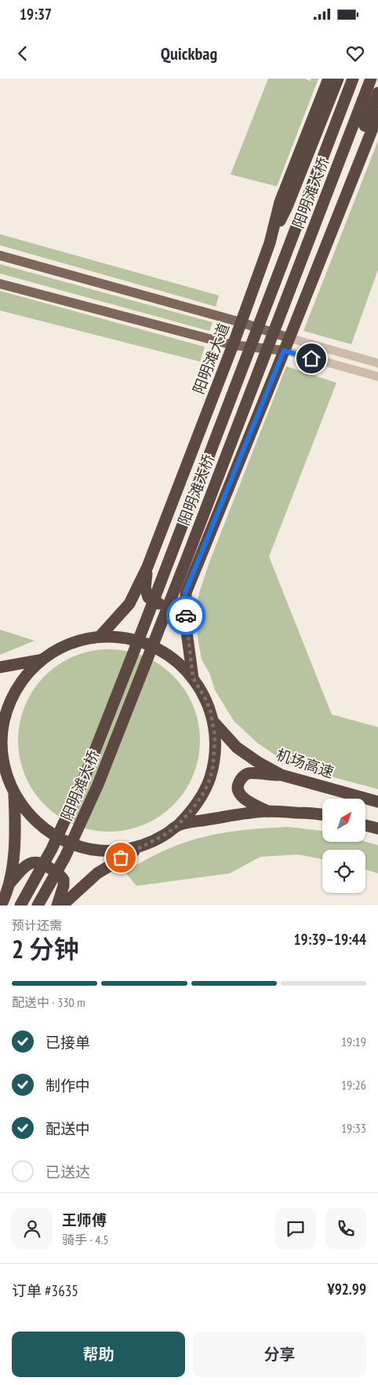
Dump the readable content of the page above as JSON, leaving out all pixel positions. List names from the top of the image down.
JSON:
{
  "streets": {
    "highway": ["阳明滩大桥", "阳明滩大道", "机场高速"]
  },
  "north": "top right",
  "page": {
    "status": "19:37",
    "header": "Quickbag",
    "heading": ["2 分钟", "预计还需", "19:39–19:44"],
    "panel": [
      "王师傅",
      "骑手 · 4.5",
      "订单 #3635",
      "¥92.99"
    ],
    "bar": "配送中 · 330 m",
    "list": [
      ["已接单", "19:19"],
      ["制作中", "19:26"],
      ["配送中", "19:33"],
      "已送达"
    ],
    "buttons": ["帮助", "分享"]
  }
}
